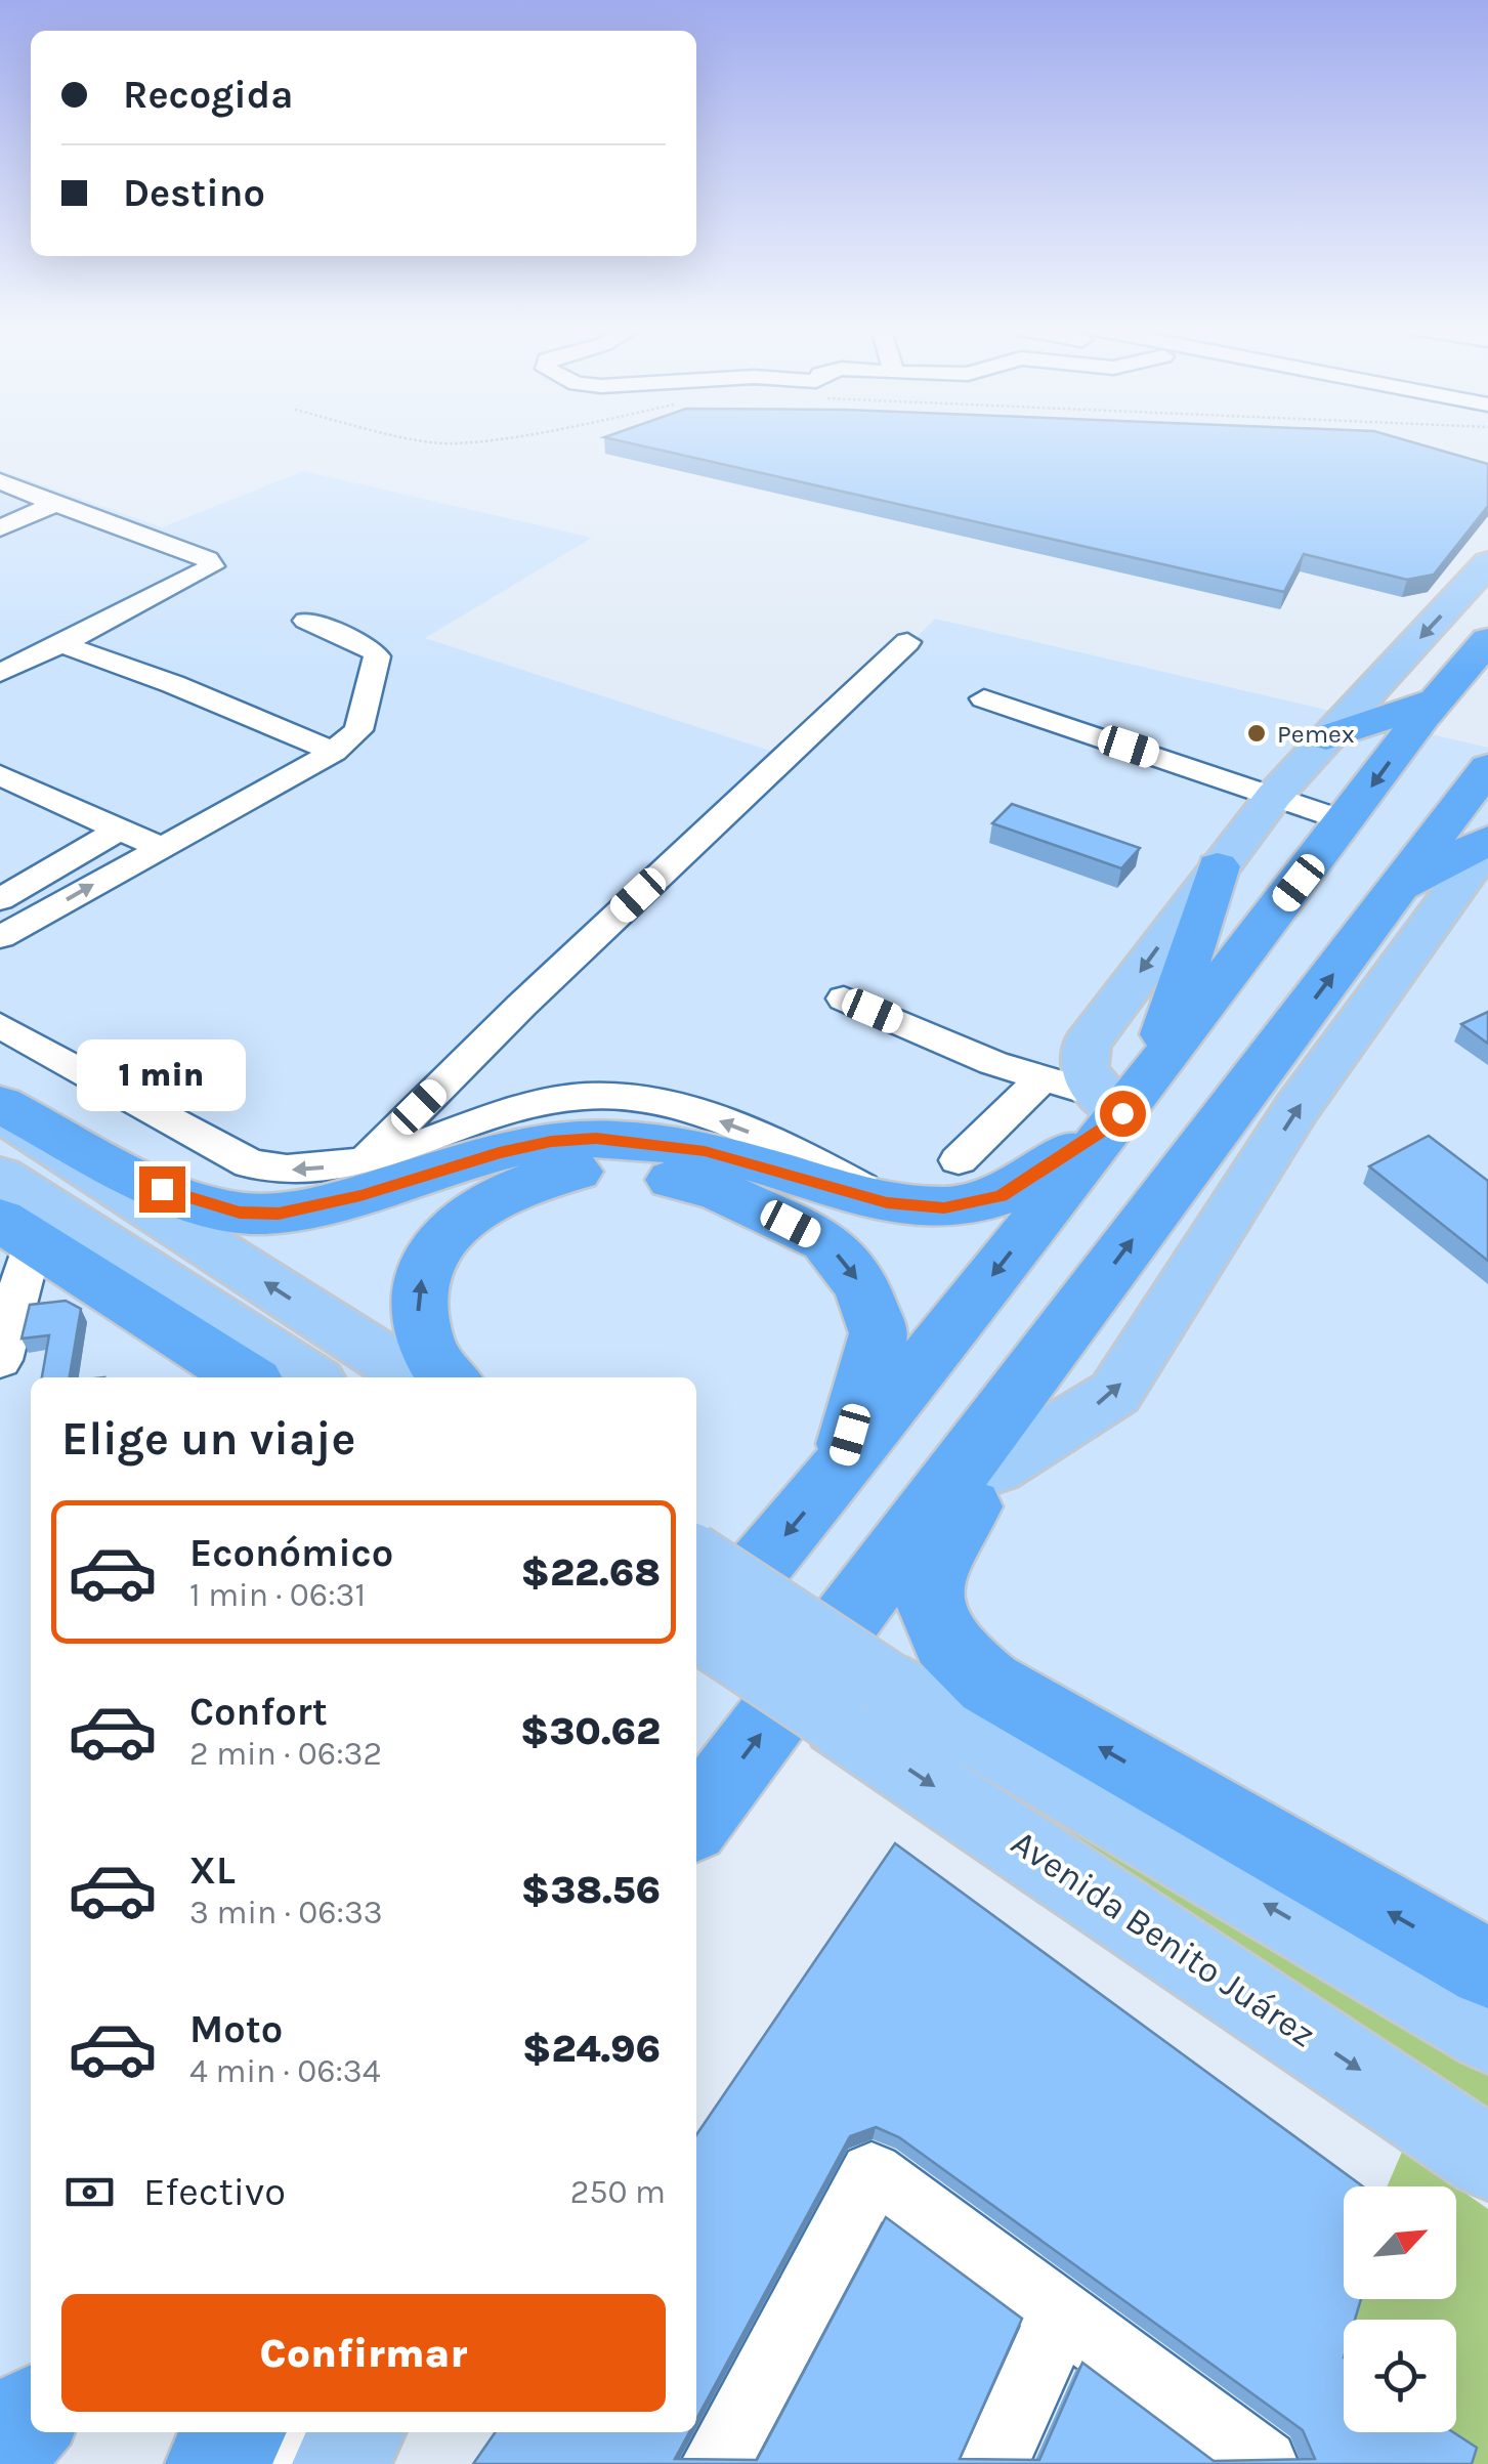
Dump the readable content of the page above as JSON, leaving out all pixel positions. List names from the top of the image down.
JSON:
{
  "streets": {
    "main road": ["Avenida Benito Juárez"]
  },
  "places": ["Pemex"],
  "north": "top right",
  "page": {
    "banner": ["Recogida", "Destino"],
    "bubble": "1 min",
    "heading": "Elige un viaje",
    "list": [
      {
        "name": "Económico",
        "note": "1 min · 06:31",
        "value": "$22.68"
      },
      {
        "name": "Confort",
        "note": "2 min · 06:32",
        "value": "$30.62"
      },
      {
        "name": "XL",
        "note": "3 min · 06:33",
        "value": "$38.56"
      },
      {
        "name": "Moto",
        "note": "4 min · 06:34",
        "value": "$24.96"
      }
    ],
    "pay": ["Efectivo", "250 m"],
    "buttons": "Confirmar"
  }
}
